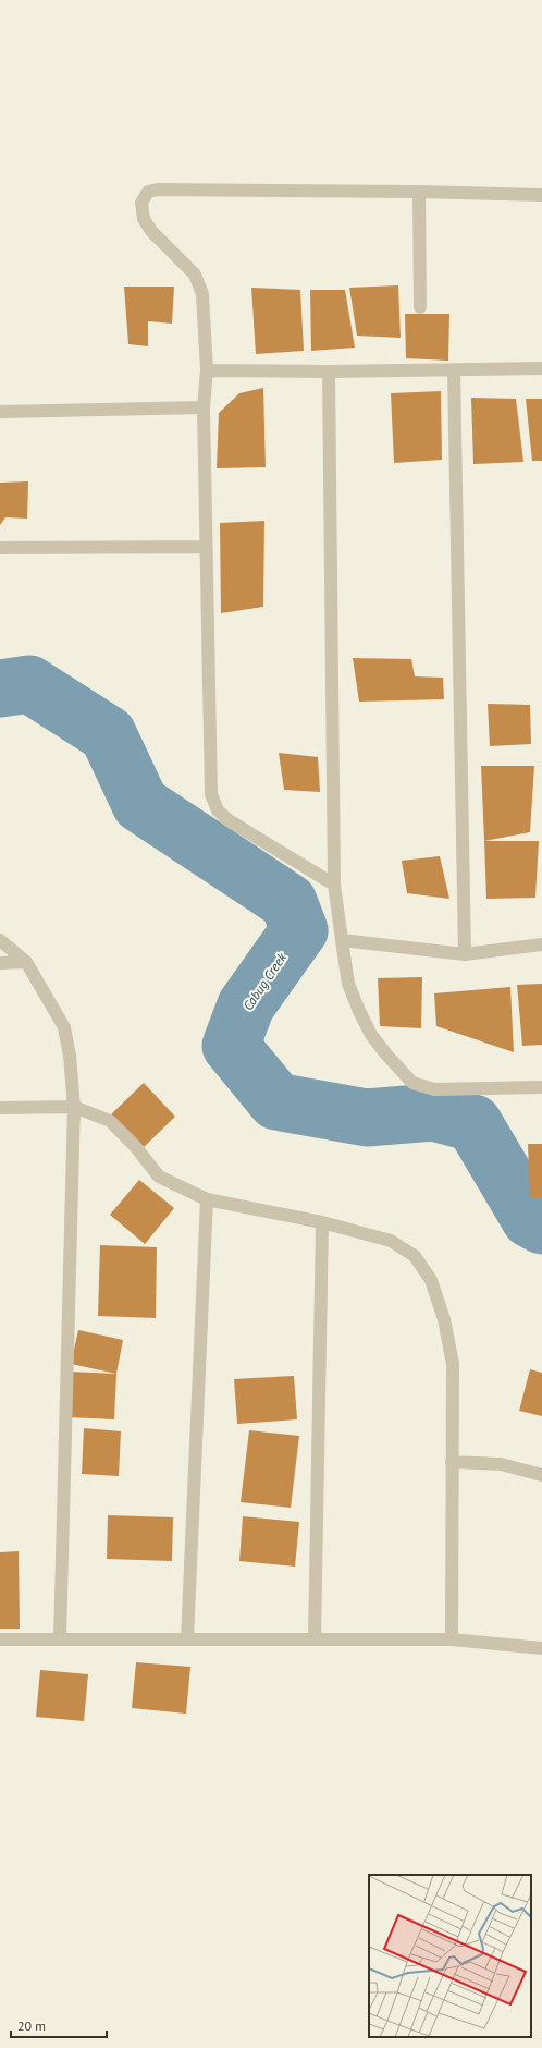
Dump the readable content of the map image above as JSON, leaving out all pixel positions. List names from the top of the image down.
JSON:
{
  "water": ["Cabug Creek"],
  "scale_bar": "20 m"
}
